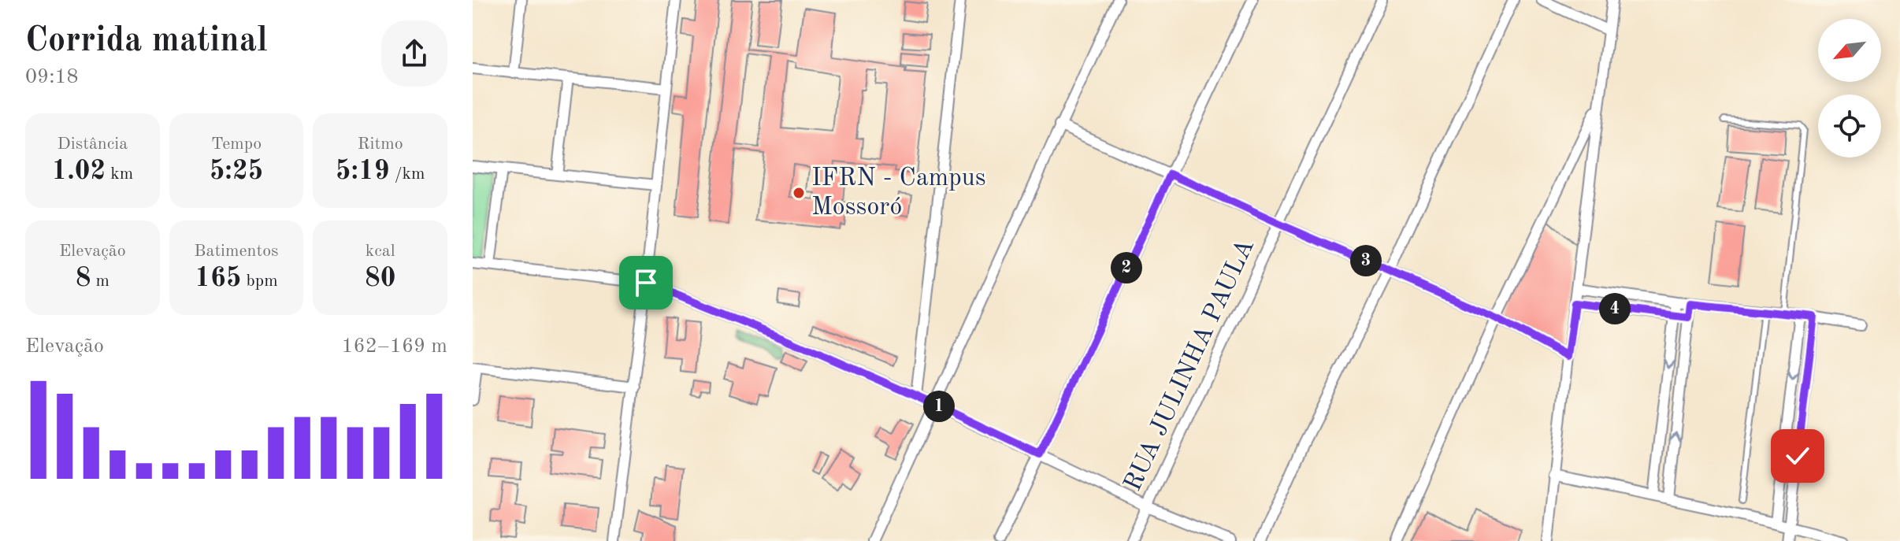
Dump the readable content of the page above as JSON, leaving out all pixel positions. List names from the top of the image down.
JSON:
{
  "streets": {
    "street": ["RUA JULINHA PAULA"]
  },
  "places": ["IFRN - Campus Mossoró"],
  "north": "bottom left",
  "page": {
    "heading": ["Corrida matinal", "09:18"],
    "stats": [
      ["Distância", "1.02 km"],
      ["Tempo", "5:25"],
      ["Ritmo", "5:19 /km"],
      ["Elevação", "8 m"],
      ["Batimentos", "165 bpm"],
      ["kcal", "80"]
    ],
    "pins": [
      "3",
      "2",
      "4",
      "1"
    ],
    "chart": ["Elevação", "162–169 m"]
  }
}
